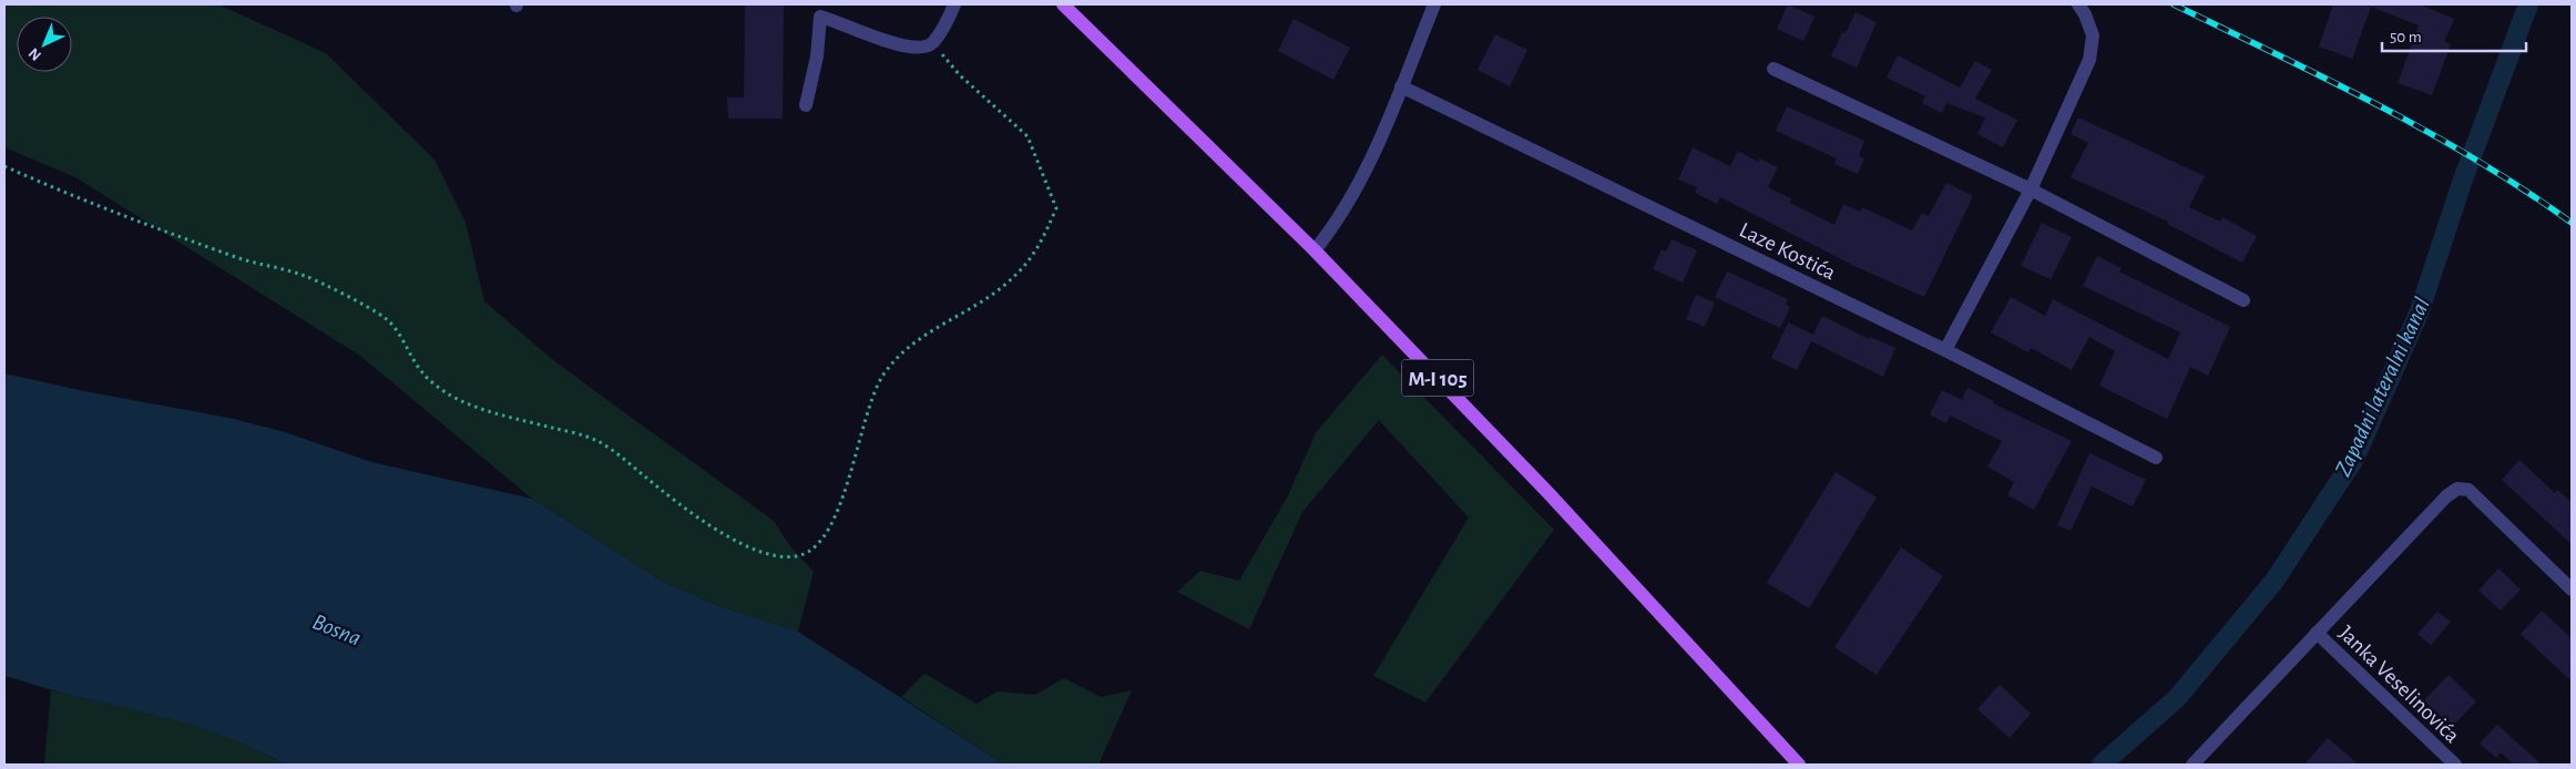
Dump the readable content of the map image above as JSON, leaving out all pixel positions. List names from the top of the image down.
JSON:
{
  "streets": {
    "main road": ["M-I 105"],
    "street": ["Laze Kostića", "Janka Veselinovića"]
  },
  "water": ["Zapadni lateralni kanal", "Bosna"],
  "scale_bar": "50 m",
  "north": "bottom left"
}
